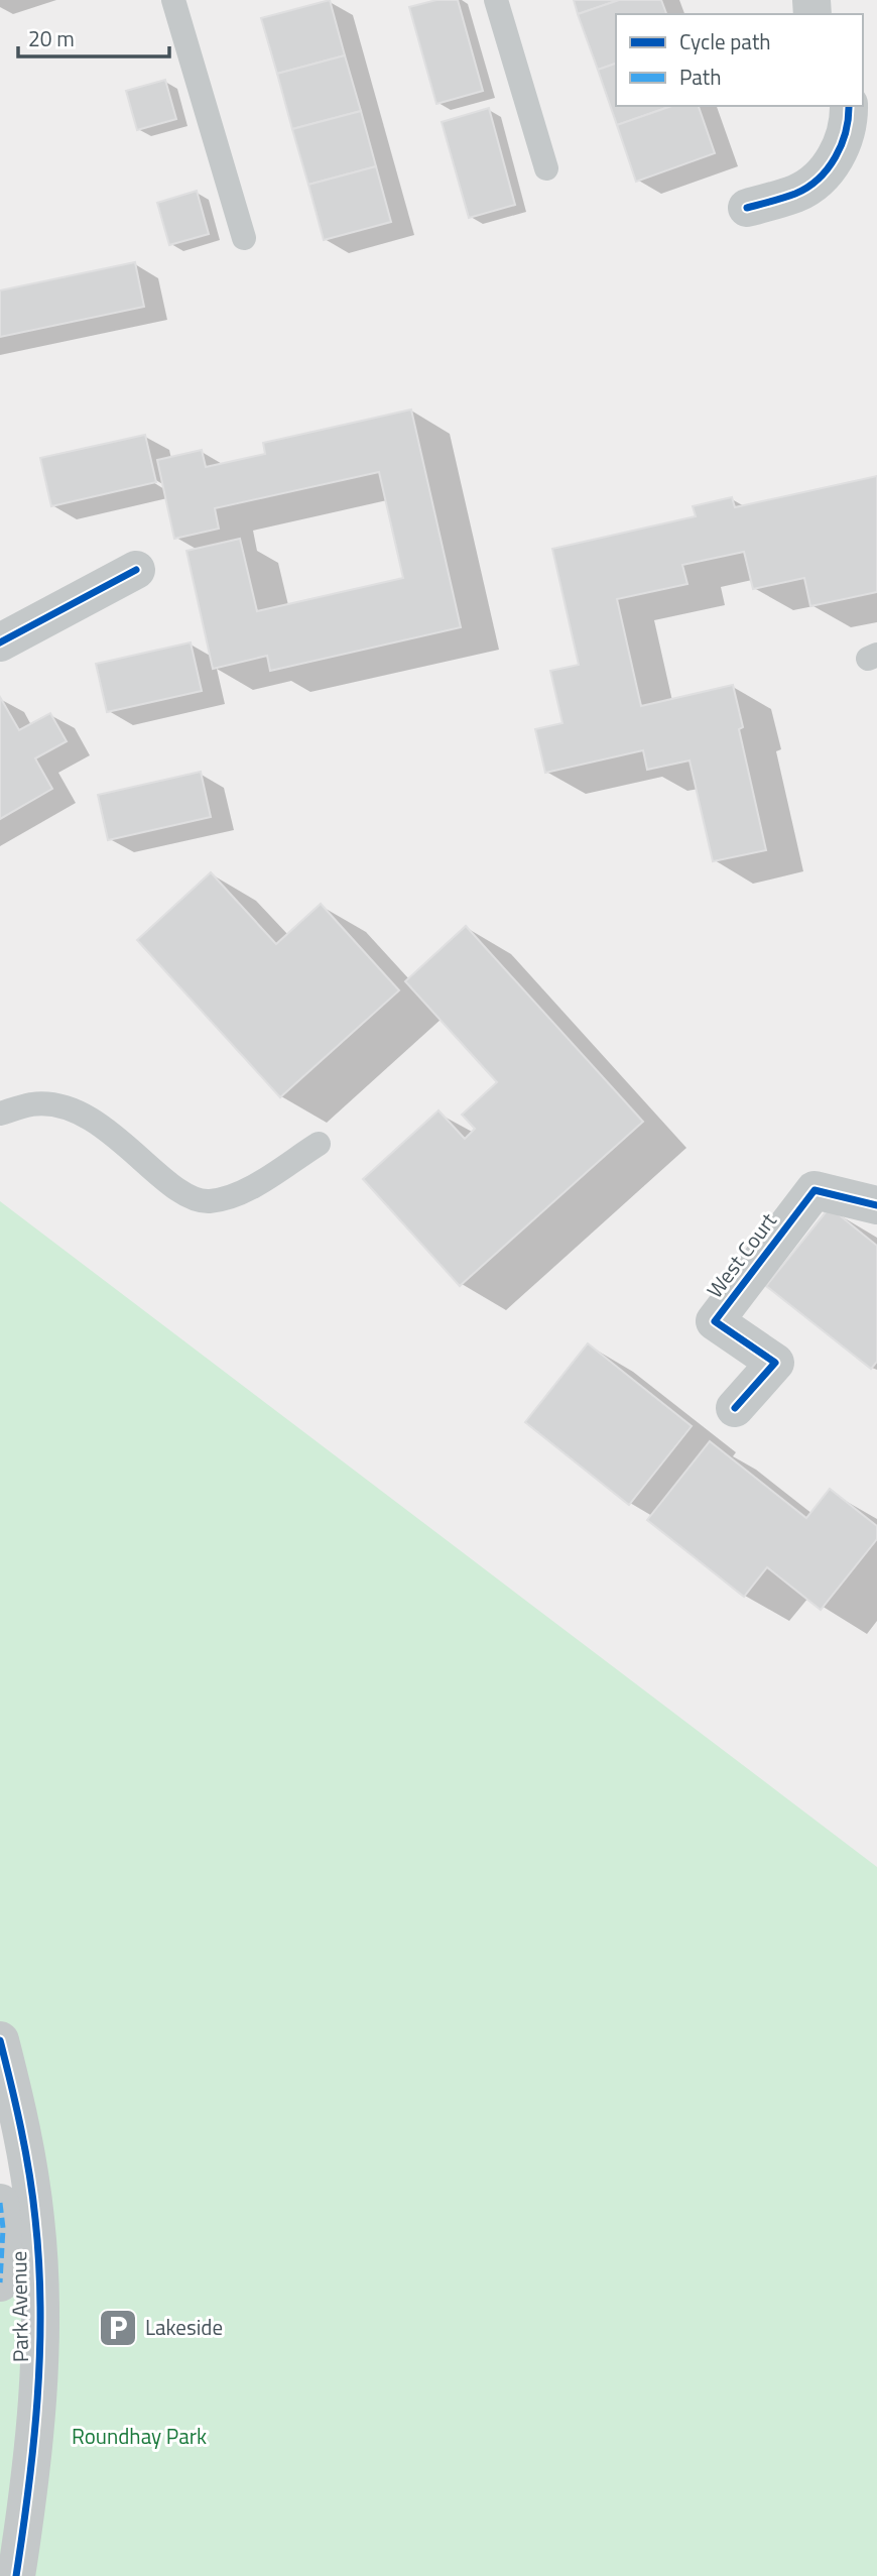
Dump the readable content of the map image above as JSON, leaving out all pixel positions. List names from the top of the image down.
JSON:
{
  "streets": {
    "street": ["West Court", "Park Avenue"]
  },
  "parks": ["Roundhay Park"],
  "places": {
    "parking": ["Lakeside"]
  },
  "legend": ["Cycle path", "Path"],
  "scale_bar": "20 m"
}
